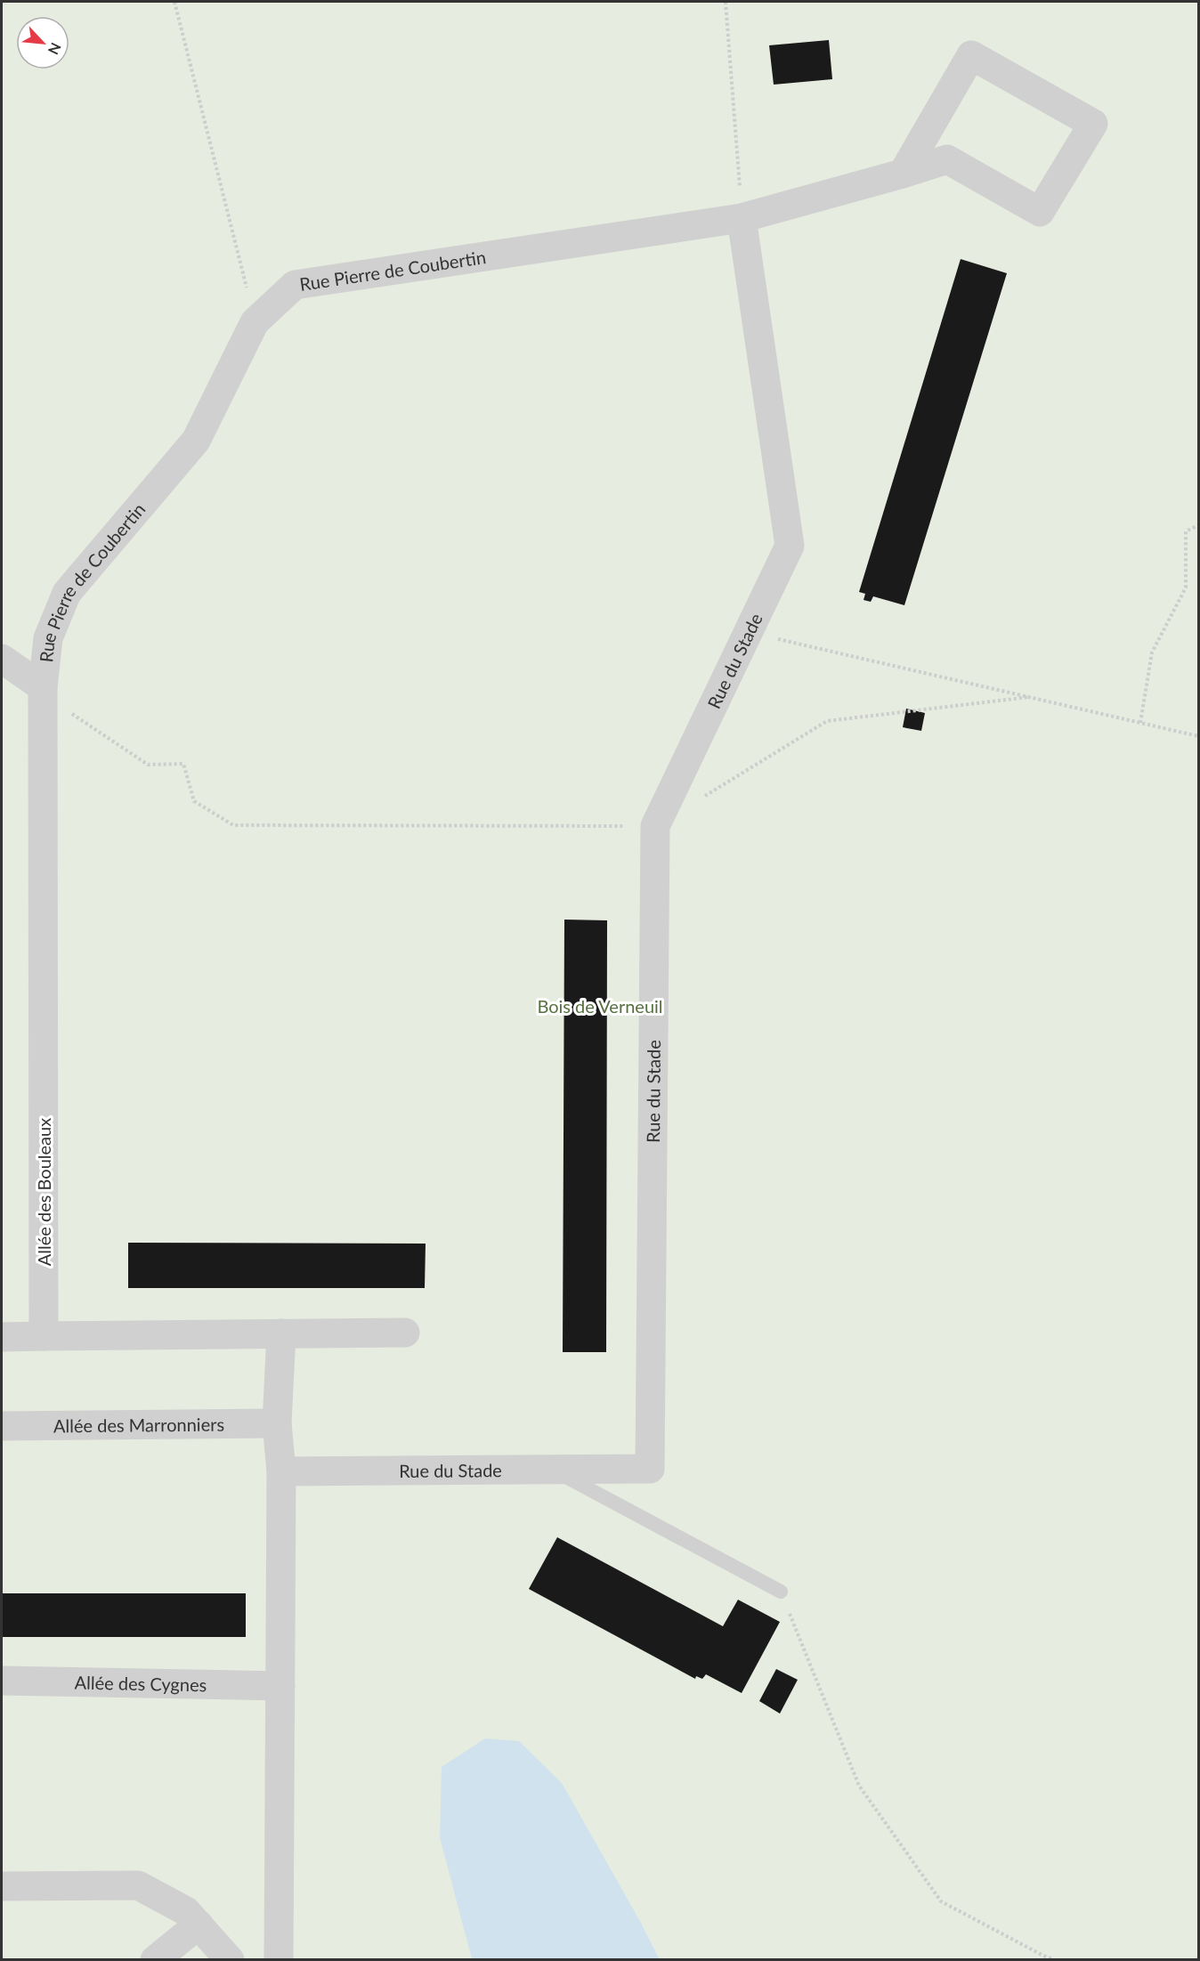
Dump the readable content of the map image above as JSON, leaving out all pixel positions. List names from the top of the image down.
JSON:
{
  "streets": {
    "street": [
      "Rue Pierre de Coubertin",
      "Rue du Stade",
      "Allée des Bouleaux",
      "Allée des Marronniers",
      "Allée des Cygnes"
    ]
  },
  "crossings": [
    ["Rue Pierre de Coubertin", "Rue du Stade"],
    ["Rue Pierre de Coubertin", "Allée des Bouleaux"]
  ],
  "parks": ["Bois de Verneuil"],
  "north": "bottom right"
}
